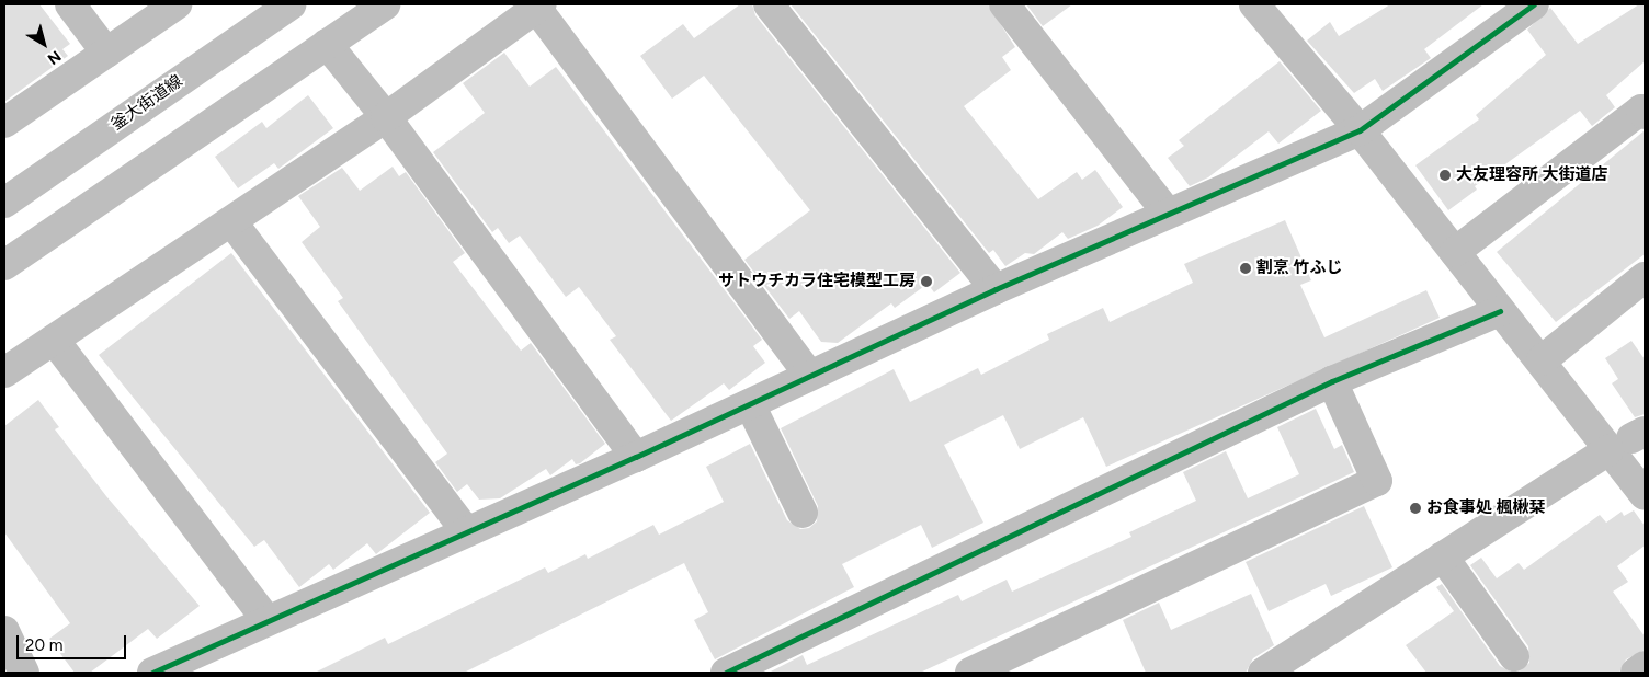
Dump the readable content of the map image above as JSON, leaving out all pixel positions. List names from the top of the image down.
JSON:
{
  "streets": {
    "street": ["釜大街道線"]
  },
  "places": [
    "大友理容所 大街道店",
    "割烹 竹ふじ",
    "サトウチカラ住宅模型工房",
    "お食事処 楓楸栞"
  ],
  "scale_bar": "20 m",
  "north": "bottom right"
}
